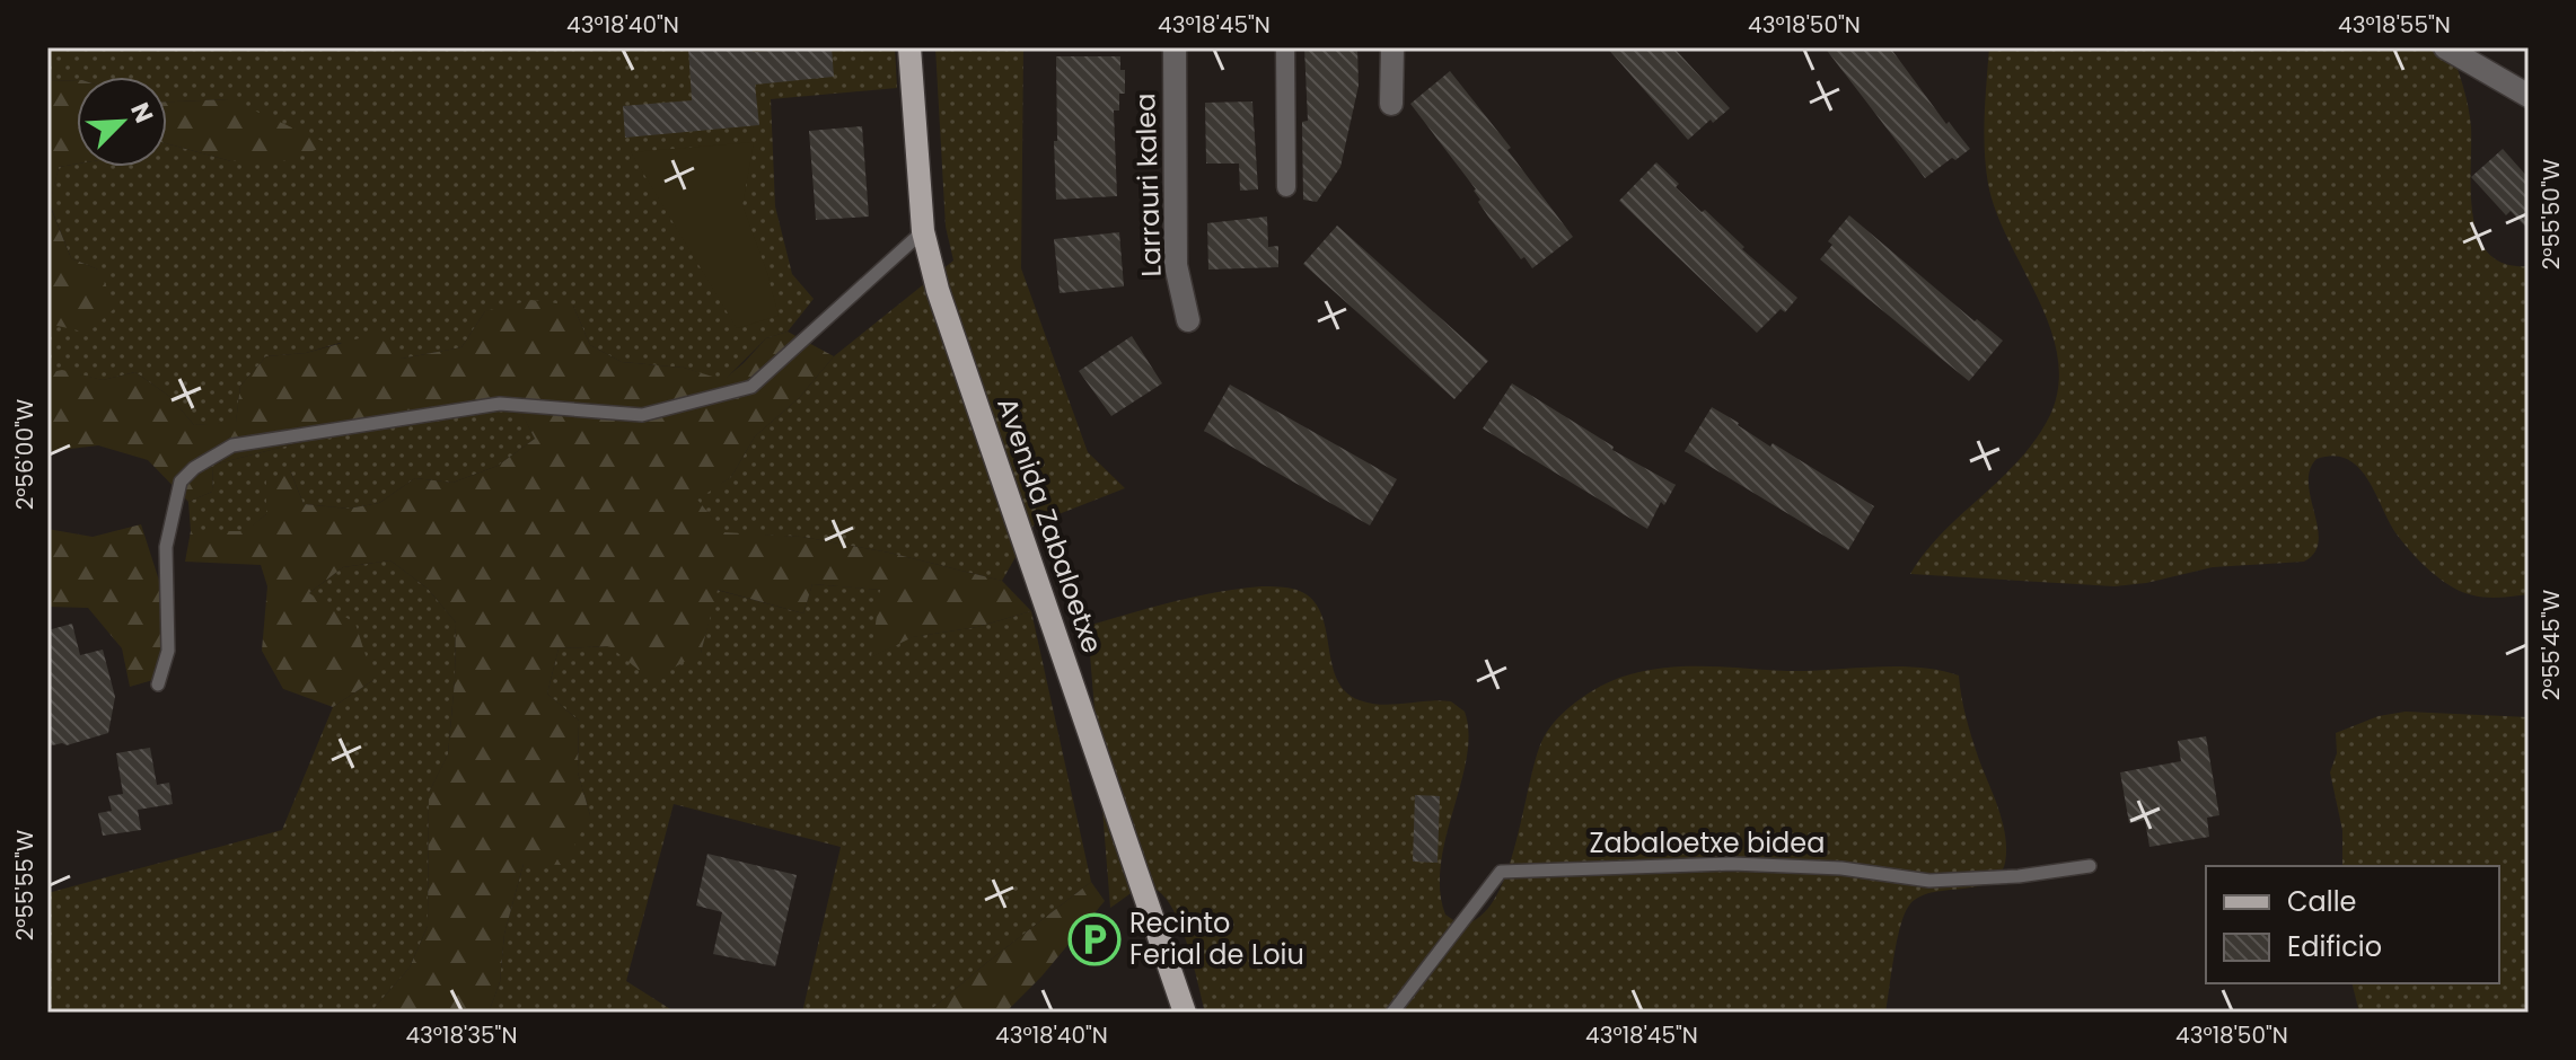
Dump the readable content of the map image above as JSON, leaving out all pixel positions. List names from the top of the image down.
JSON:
{
  "streets": {
    "main road": ["Avenida Zabaloetxe"],
    "street": ["Larrauri kalea"],
    "lane": ["Zabaloetxe bidea"]
  },
  "places": {
    "parking": ["Recinto Ferial de Loiu"]
  },
  "legend": ["Calle", "Edificio"],
  "north": "top right",
  "coordinates": [
    "43°18'40\"N",
    "43°18'45\"N",
    "43°18'50\"N",
    "43°18'55\"N",
    "2°55'50\"W",
    "2°56'00\"W",
    "2°55'45\"W",
    "2°55'55\"W",
    "43°18'35\"N"
  ]
}
